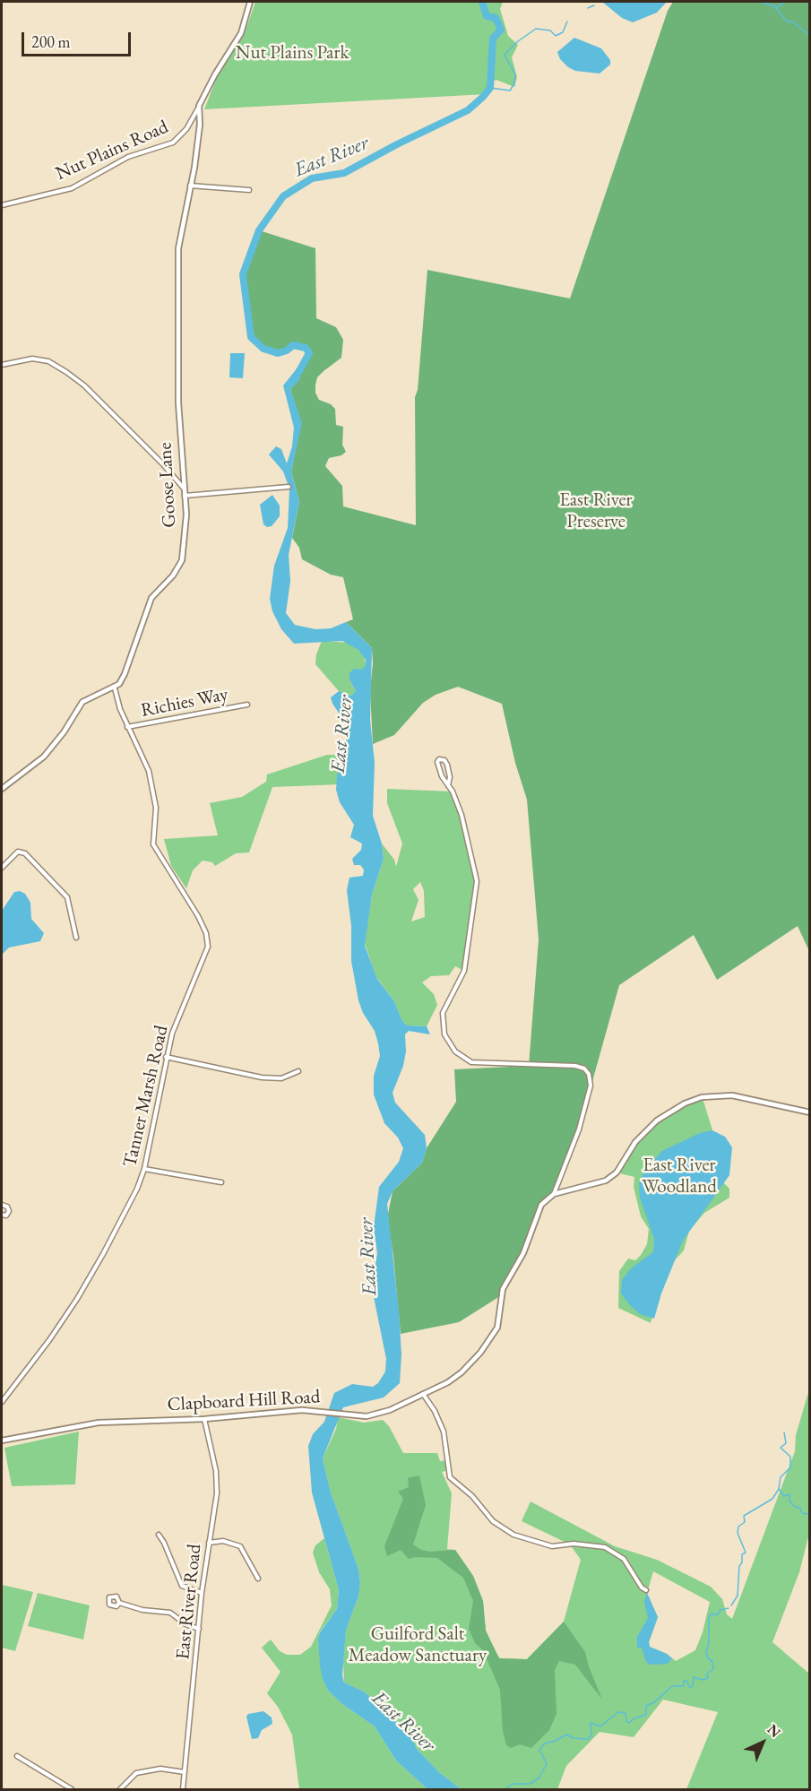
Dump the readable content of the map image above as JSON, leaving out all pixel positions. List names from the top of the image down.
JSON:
{
  "streets": {
    "street": [
      "Nut Plains Road",
      "Goose Lane",
      "Richies Way",
      "Tanner Marsh Road",
      "Clapboard Hill Road",
      "East River Road"
    ]
  },
  "crossings": [
    ["Nut Plains Road", "Goose Lane"],
    ["Goose Lane", "Tanner Marsh Road"],
    ["Richies Way", "Tanner Marsh Road"],
    ["Clapboard Hill Road", "East River Road"]
  ],
  "water": ["East River"],
  "parks": [
    "Nut Plains Park",
    "East River Preserve",
    "East River Woodland",
    "Guilford Salt Meadow Sanctuary"
  ],
  "scale_bar": "200 m",
  "north": "top right"
}
